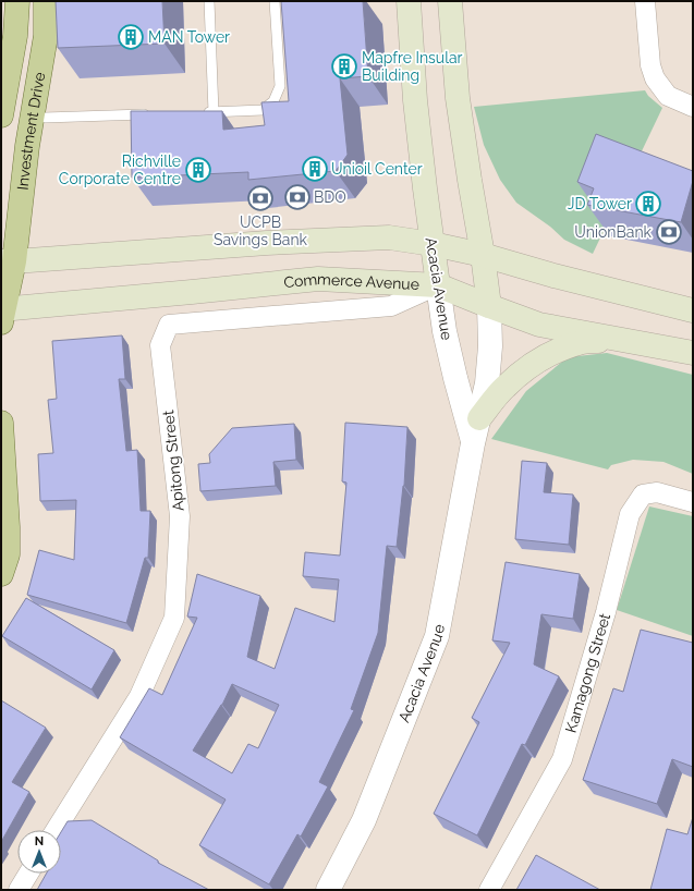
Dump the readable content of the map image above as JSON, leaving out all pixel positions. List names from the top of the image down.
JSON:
{
  "streets": {
    "main road": ["Investment Drive", "Commerce Avenue", "Acacia Avenue"],
    "street": ["Apitong Street", "Kamagong Street"]
  },
  "crossings": [
    ["Investment Drive", "Commerce Avenue"],
    ["Commerce Avenue", "Acacia Avenue"],
    ["Commerce Avenue", "Apitong Street"],
    ["Acacia Avenue", "Apitong Street"]
  ],
  "places": {
    "building": [
      "MAN Tower",
      "Mapfre Insular Building",
      "Unioil Center",
      "Richville Corporate Centre",
      "JD Tower"
    ],
    "bank": ["BDO", "UCPB Savings Bank", "UnionBank"]
  },
  "north": "top"
}
